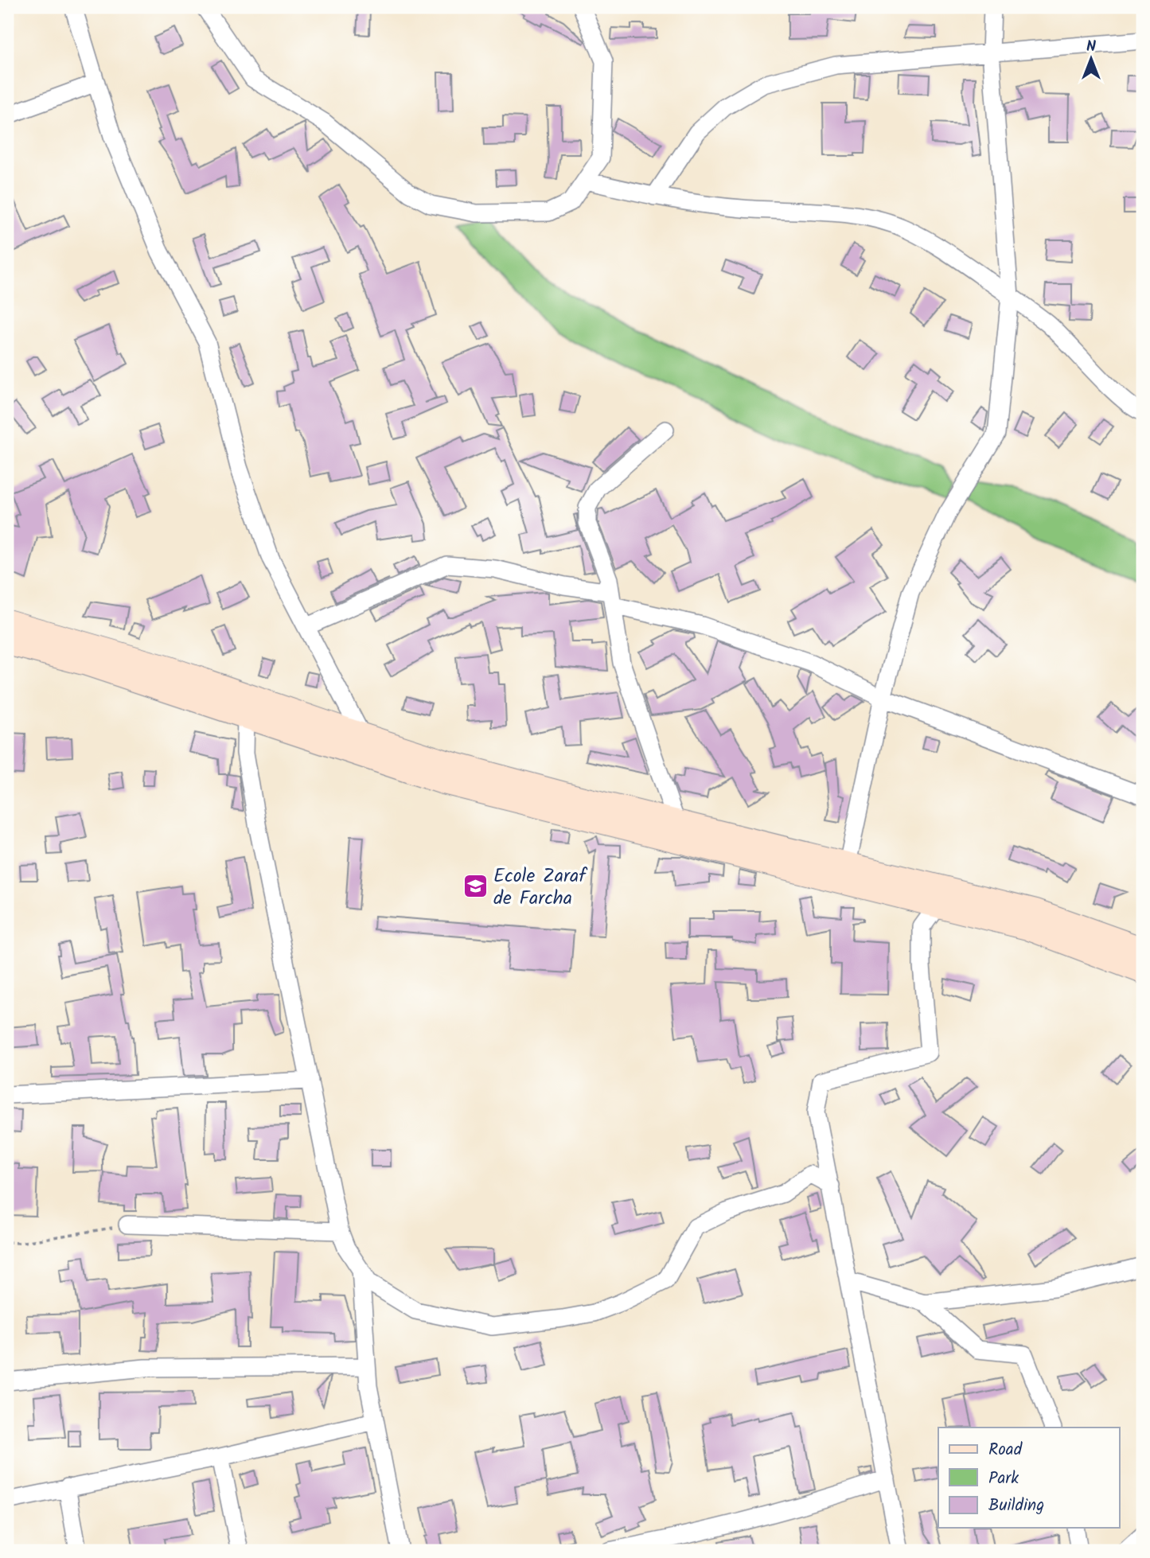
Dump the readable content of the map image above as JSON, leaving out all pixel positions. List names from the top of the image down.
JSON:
{
  "places": {
    "school or university": ["Ecole Zaraf de Farcha"]
  },
  "legend": ["Road", "Park", "Building"],
  "north": "top"
}
